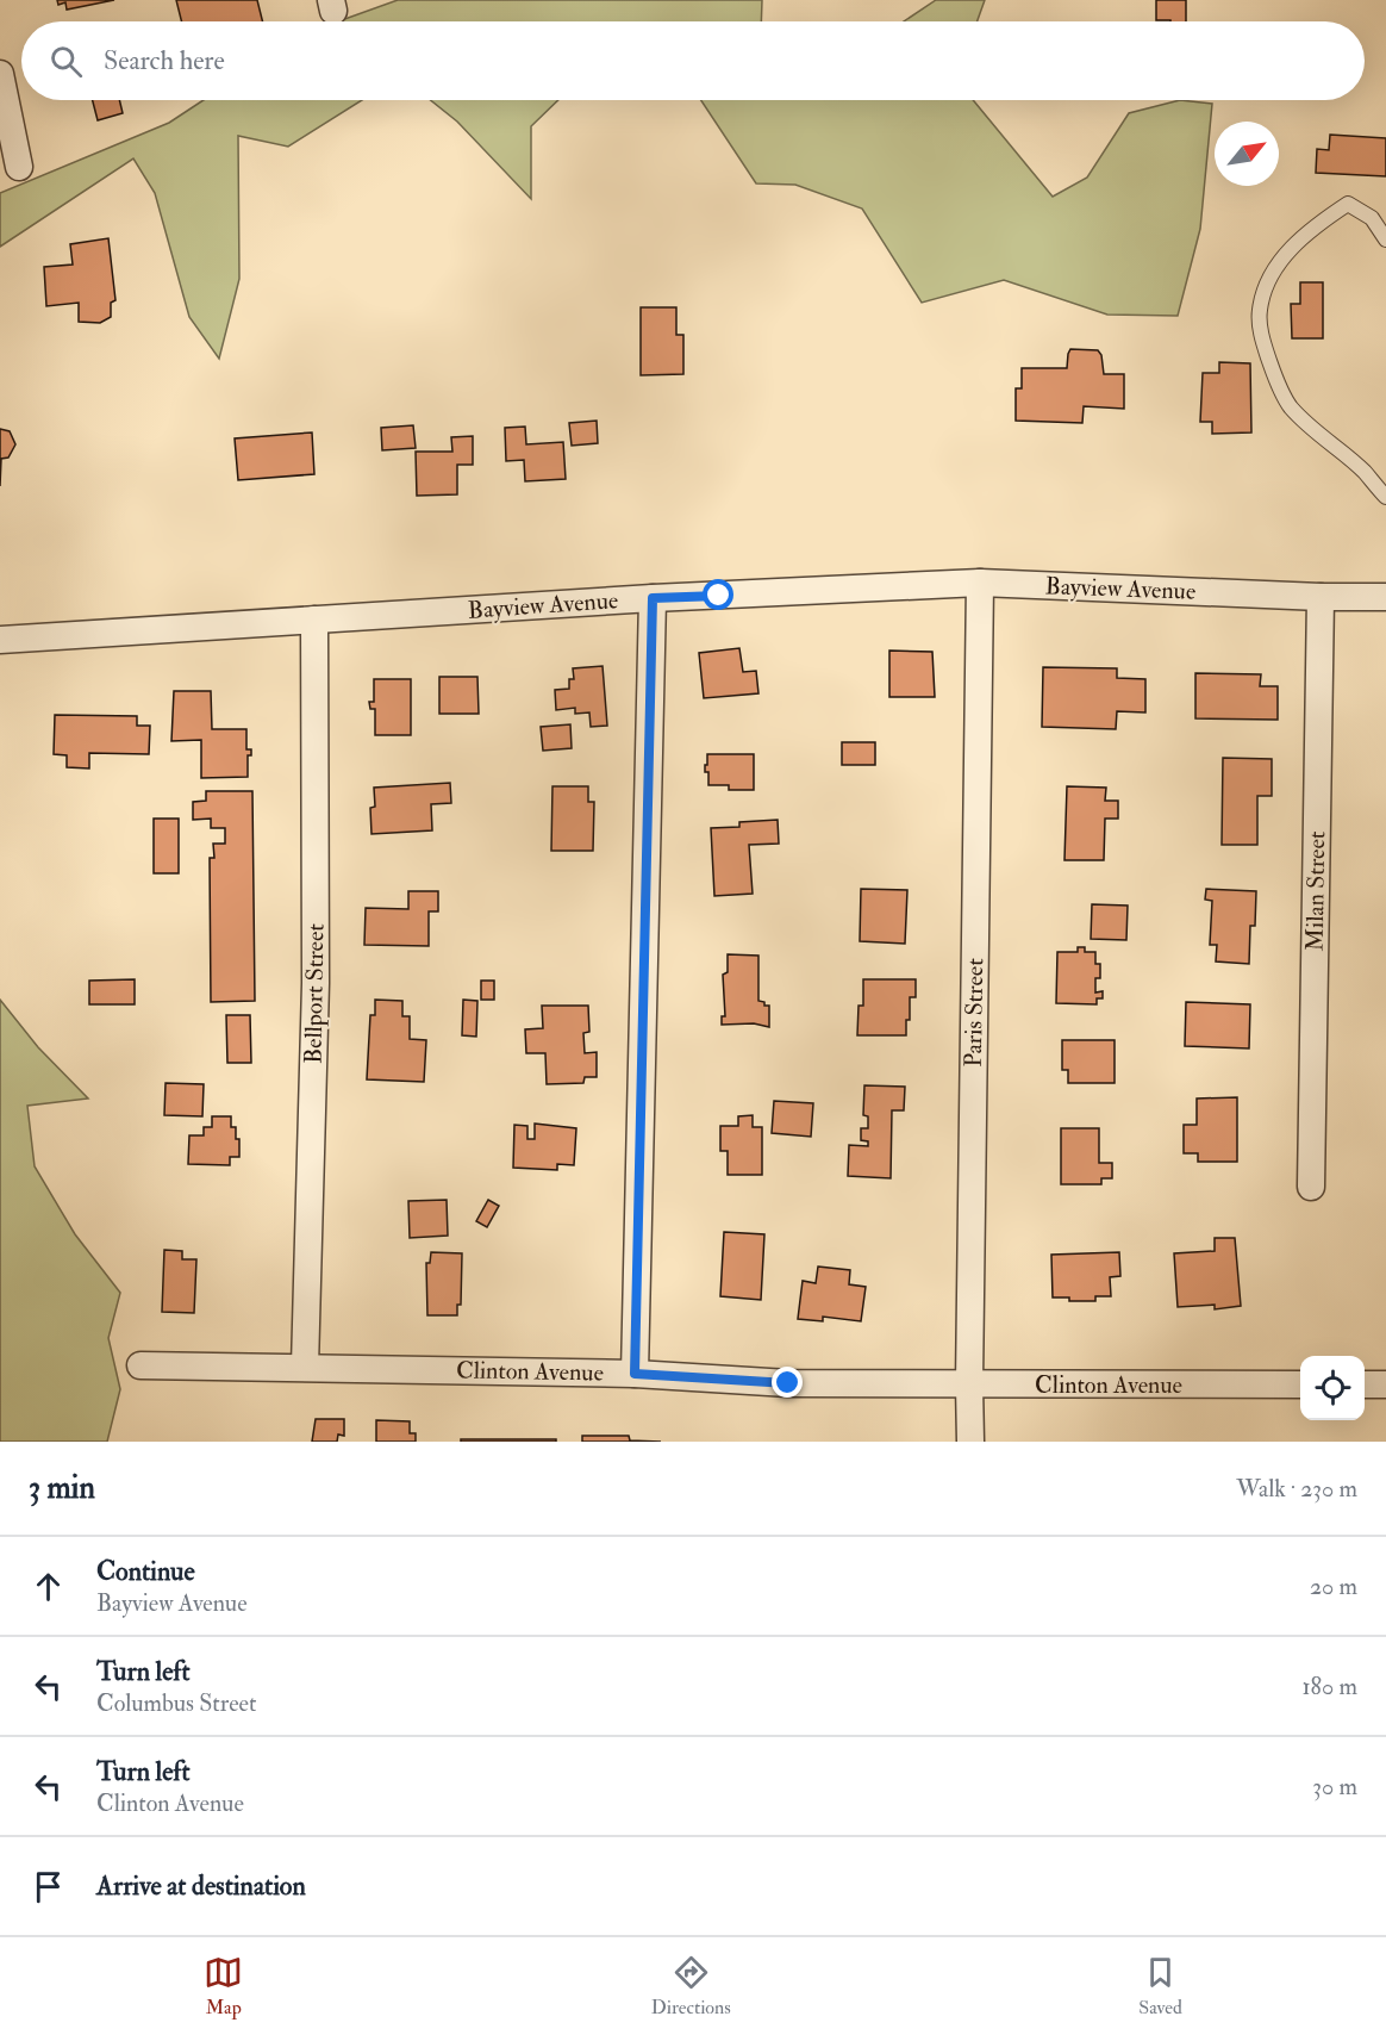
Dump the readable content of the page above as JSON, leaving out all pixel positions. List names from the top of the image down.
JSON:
{
  "streets": {
    "street": [
      "Bayview Avenue",
      "Milan Street",
      "Bellport Street",
      "Paris Street",
      "Clinton Avenue"
    ]
  },
  "crossings": [
    ["Bayview Avenue", "Milan Street"],
    ["Bayview Avenue", "Bellport Street"],
    ["Bayview Avenue", "Paris Street"],
    ["Bellport Street", "Clinton Avenue"],
    ["Paris Street", "Clinton Avenue"]
  ],
  "north": "top right",
  "page": {
    "search": "Search here",
    "heading": ["3 min", "Walk · 230 m"],
    "list": [
      ["Continue", "Bayview Avenue", "20 m"],
      ["Turn left", "Columbus Street", "180 m"],
      ["Turn left", "Clinton Avenue", "30 m"],
      "Arrive at destination"
    ],
    "nav": ["Map", "Directions", "Saved"]
  }
}
